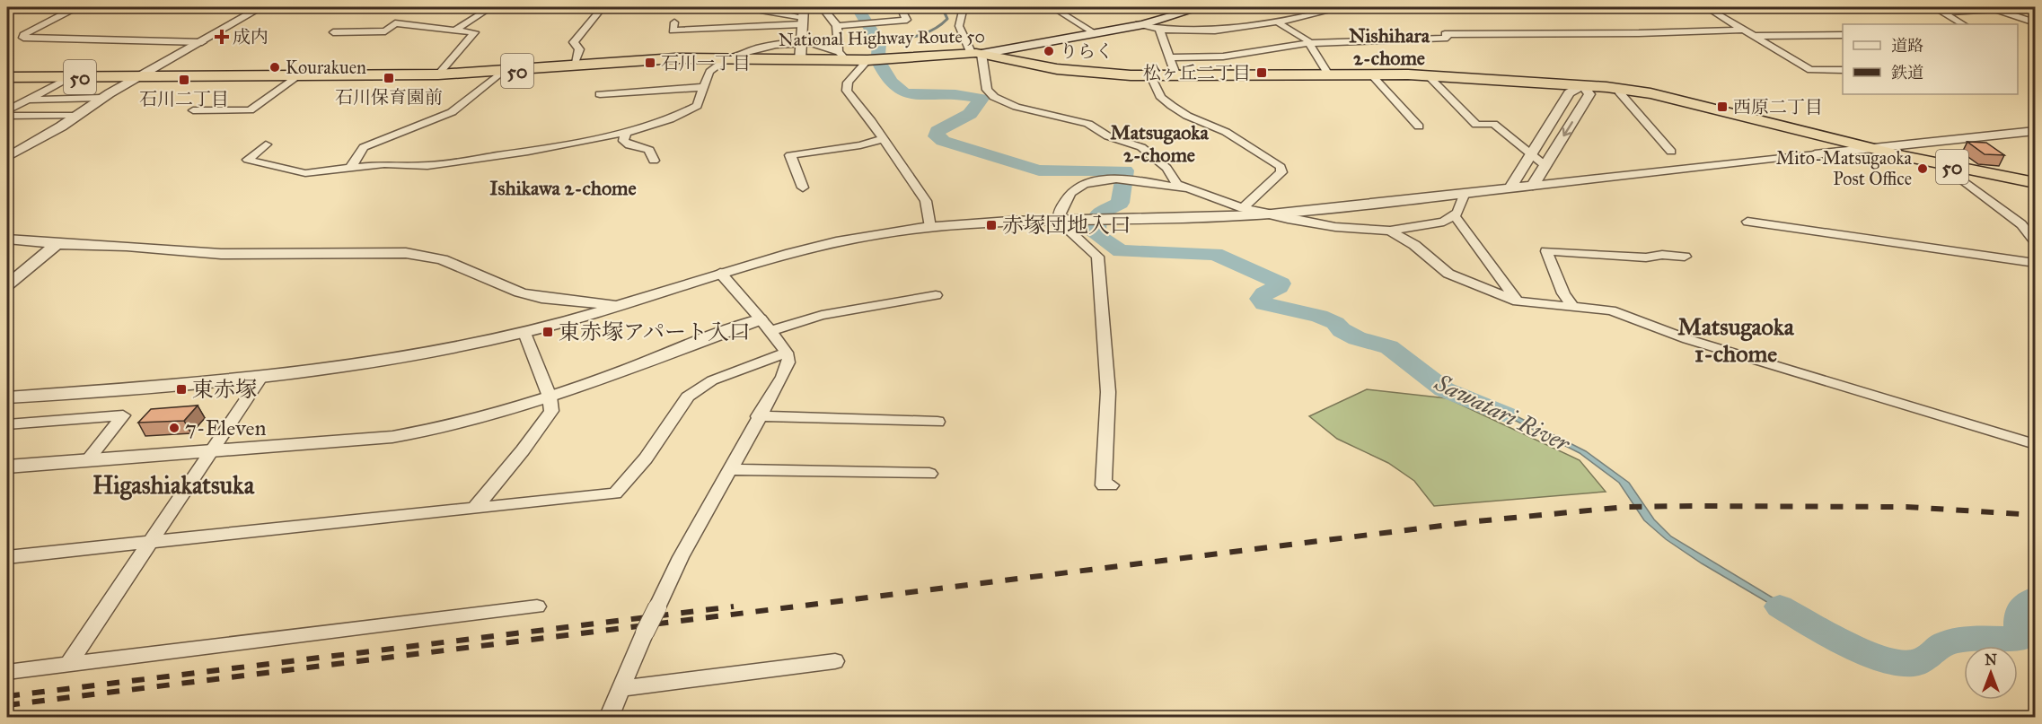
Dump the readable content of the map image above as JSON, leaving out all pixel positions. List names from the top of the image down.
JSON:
{
  "streets": {
    "highway": ["National Highway Route 50", "50"]
  },
  "districts": [
    "Nishihara 2-chome",
    "Matsugaoka 2-chome",
    "Ishikawa 2-chome",
    "Matsugaoka 1-chome",
    "Higashiakatsuka"
  ],
  "water": ["Sawatari River"],
  "places": {
    "health": ["成内"],
    "other": [
      "りらく",
      "Kourakuen",
      "Mito-Matsugaoka Post Office",
      "7-Eleven"
    ],
    "transit": [
      "石川一丁目",
      "松ヶ丘二丁目",
      "石川保育園前",
      "石川二丁目",
      "西原二丁目",
      "赤塚団地入口",
      "東赤塚アパート入口",
      "東赤塚"
    ]
  },
  "legend": ["道路", "鉄道"],
  "north": "top"
}
